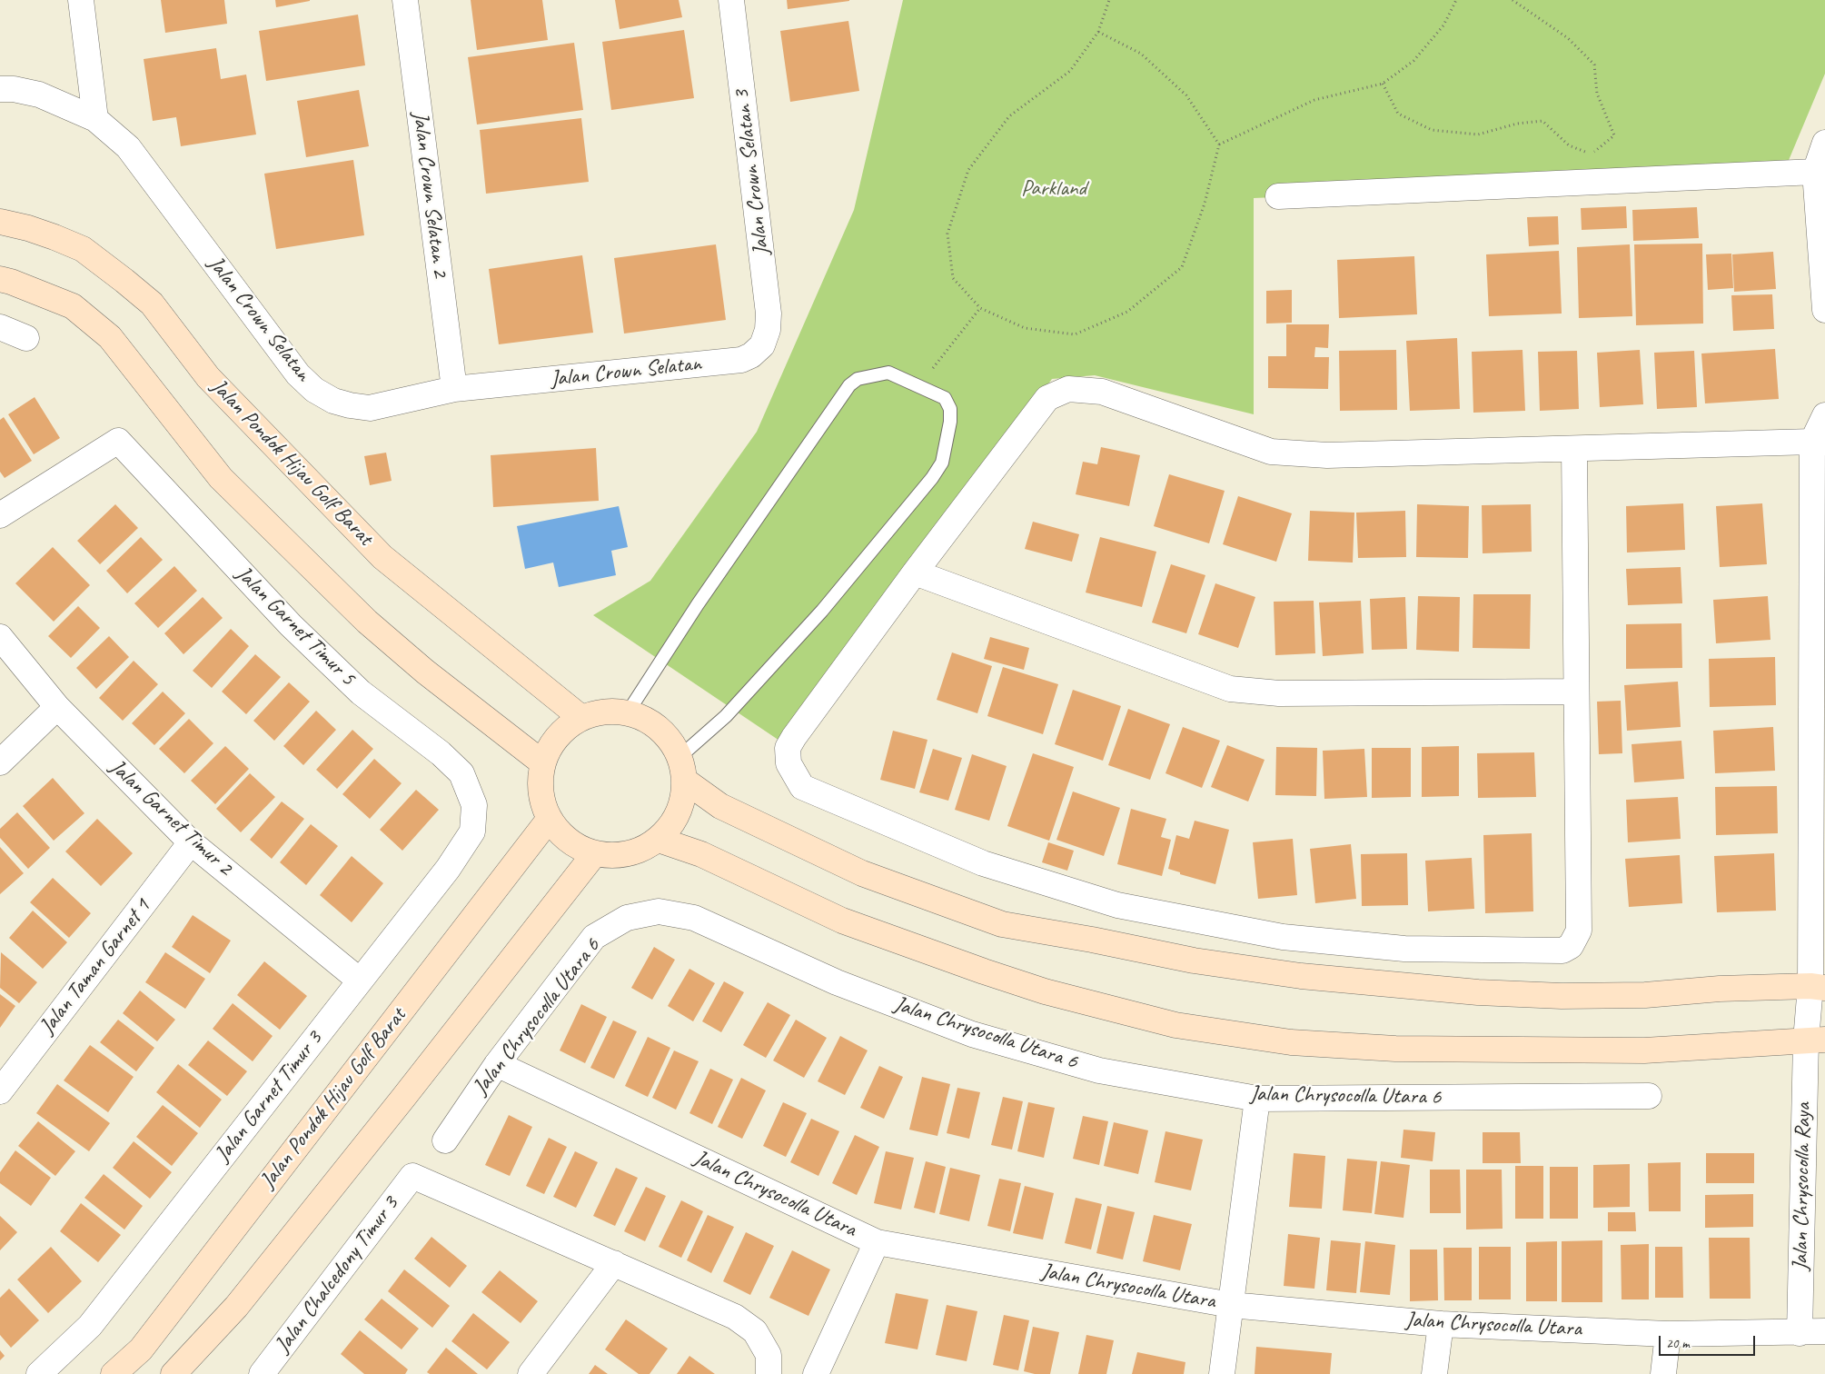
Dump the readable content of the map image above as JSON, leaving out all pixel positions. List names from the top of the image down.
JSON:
{
  "streets": {
    "street": [
      "Jalan Crown Selatan 3",
      "Jalan Crown Selatan 2",
      "Jalan Crown Selatan",
      "Jalan Pondok Hijau Golf Barat",
      "Jalan Garnet Timur 5",
      "Jalan Garnet Timur 2",
      "Jalan Taman Garnet 1",
      "Jalan Chrysocolla Utara 6",
      "Jalan Garnet Timur 3",
      "Jalan Chrysocolla Raya",
      "Jalan Chrysocolla Utara",
      "Jalan Chalcedony Timur 3"
    ]
  },
  "crossings": [
    ["Jalan Crown Selatan 3", "Jalan Crown Selatan"],
    ["Jalan Crown Selatan 2", "Jalan Crown Selatan"],
    ["Jalan Garnet Timur 5", "Jalan Garnet Timur 3"],
    ["Jalan Garnet Timur 2", "Jalan Taman Garnet 1"],
    ["Jalan Garnet Timur 2", "Jalan Garnet Timur 3"],
    ["Jalan Chrysocolla Utara 6", "Jalan Chrysocolla Utara"],
    ["Jalan Chrysocolla Raya", "Jalan Chrysocolla Utara"]
  ],
  "parks": ["Parkland"],
  "scale_bar": "20 m"
}
